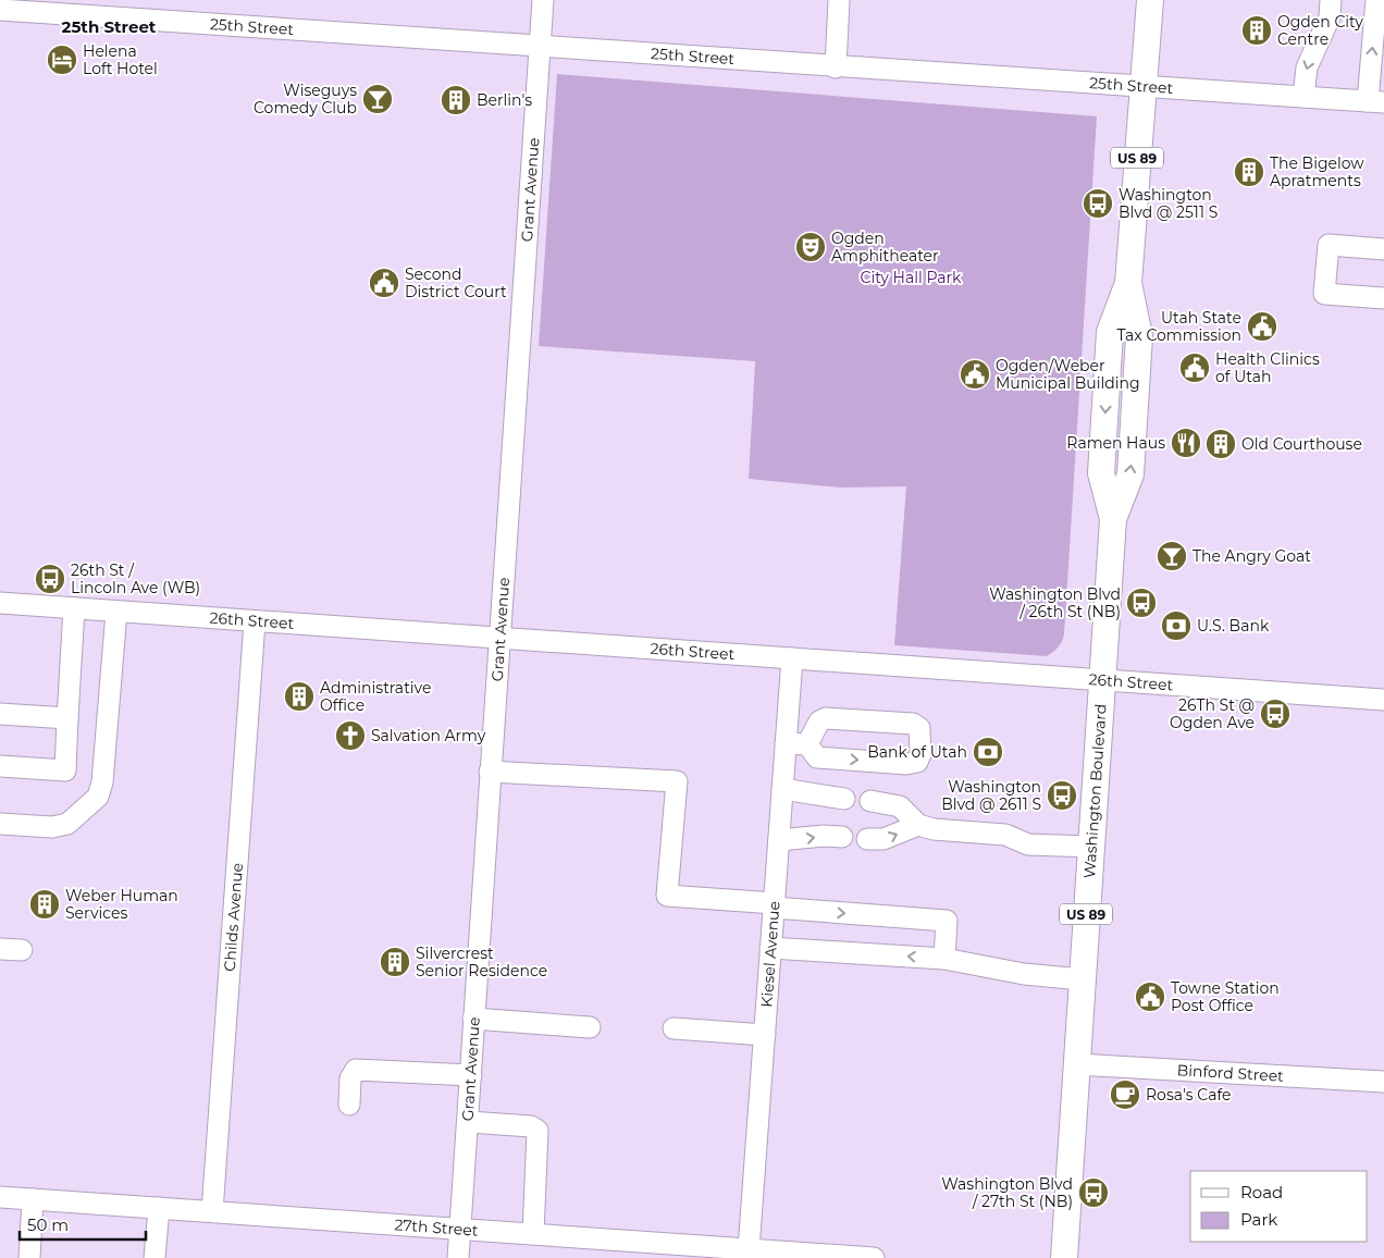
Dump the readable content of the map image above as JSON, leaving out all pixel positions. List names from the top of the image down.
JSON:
{
  "streets": {
    "main road": ["US 89", "Washington Boulevard"],
    "street": [
      "25th Street",
      "Grant Avenue",
      "26th Street",
      "Childs Avenue",
      "Kiesel Avenue",
      "Binford Street",
      "27th Street"
    ]
  },
  "crossings": [
    ["25th Street", "Grant Avenue"],
    ["25th Street", "Washington Boulevard"],
    ["Grant Avenue", "26th Street"],
    ["Grant Avenue", "27th Street"],
    ["26th Street", "Washington Boulevard"],
    ["26th Street", "Childs Avenue"],
    ["26th Street", "Kiesel Avenue"],
    ["Washington Boulevard", "Binford Street"],
    ["Childs Avenue", "27th Street"],
    ["Kiesel Avenue", "27th Street"]
  ],
  "districts": ["25th Street"],
  "parks": ["City Hall Park"],
  "places": {
    "building": [
      "Ogden City Centre",
      "Berlin's",
      "The Bigelow Apratments",
      "Old Courthouse",
      "Administrative Office",
      "Weber Human Services",
      "Silvercrest Senior Residence"
    ],
    "hotel": ["Helena Loft Hotel"],
    "bar": ["Wiseguys Comedy Club", "The Angry Goat"],
    "bus stop": [
      "Washington Blvd @ 2511 S",
      "26th St / Lincoln Ave (WB)",
      "Washington Blvd / 26th St (NB)",
      "26Th St @ Ogden Ave",
      "Washington Blvd @ 2611 S",
      "Washington Blvd / 27th St (NB)"
    ],
    "theatre": ["Ogden Amphitheater"],
    "public building": [
      "Second District Court",
      "Utah State Tax Commission",
      "Health Clinics of Utah",
      "Ogden/Weber Municipal Building",
      "Towne Station Post Office"
    ],
    "restaurant": ["Ramen Haus"],
    "bank": ["U.S. Bank", "Bank of Utah"],
    "church": ["Salvation Army"],
    "cafe": ["Rosa's Cafe"]
  },
  "legend": ["Road", "Park"],
  "scale_bar": "50 m"
}
